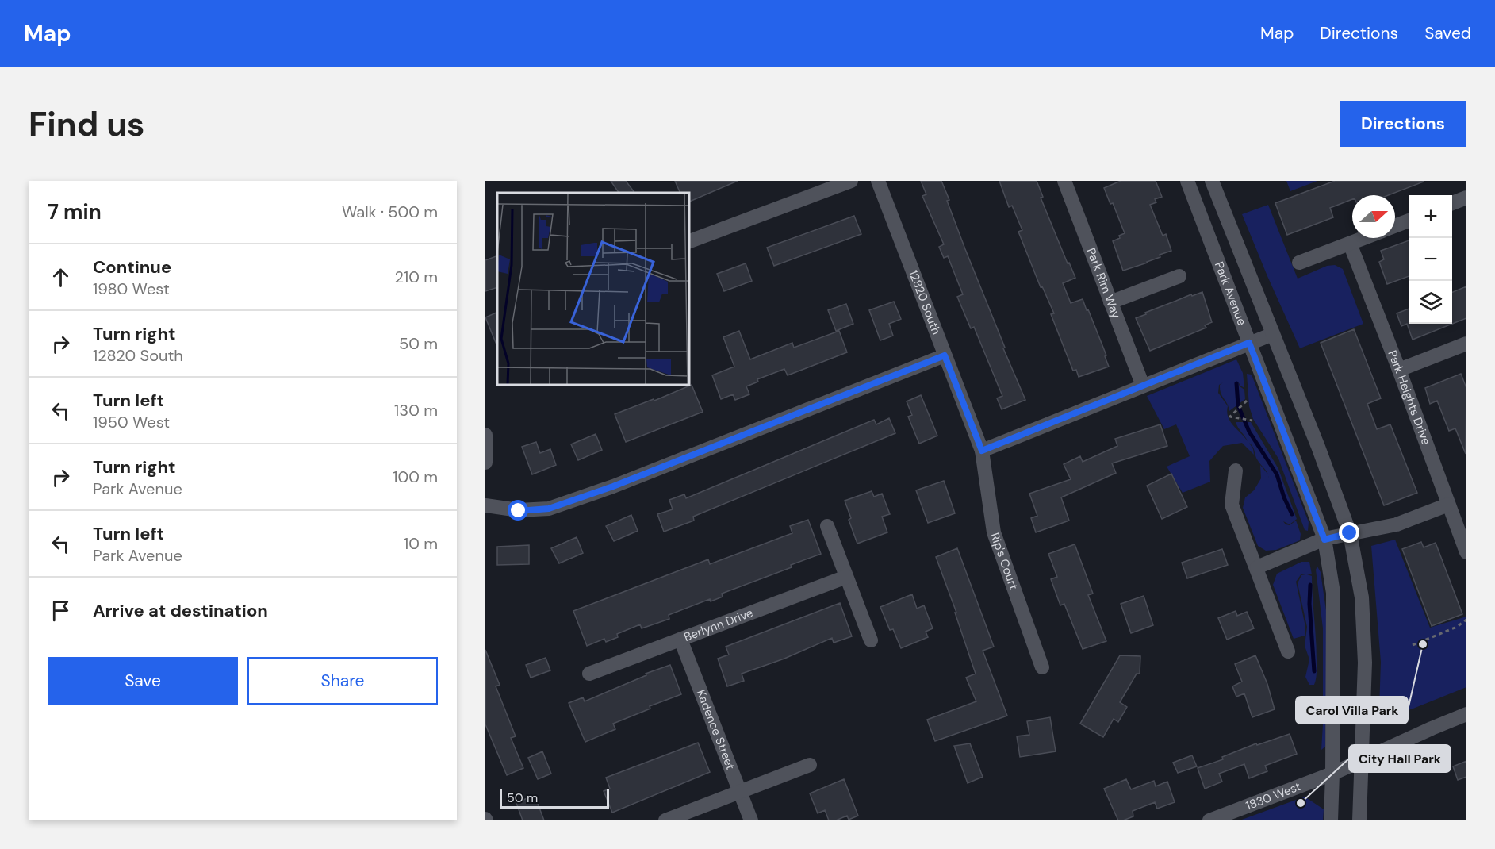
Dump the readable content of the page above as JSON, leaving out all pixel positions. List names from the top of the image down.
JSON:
{
  "streets": {
    "street": [
      "Park Rim Way",
      "Park Avenue",
      "12820 South",
      "Park Heights Drive",
      "Rip's Court",
      "Berlynn Drive",
      "Kadence Street",
      "1830 West"
    ]
  },
  "crossings": [
    ["Park Avenue", "1830 West"],
    ["12820 South", "Rip's Court"],
    ["Berlynn Drive", "Kadence Street"]
  ],
  "places": ["Carol Villa Park", "City Hall Park"],
  "scale_bar": "50 m",
  "north": "right",
  "page": {
    "header": "Map",
    "nav": ["Map", "Directions", "Saved"],
    "buttons": [
      "Directions",
      ["Save", "Share"]
    ],
    "title": "Find us",
    "heading": ["7 min", "Walk · 500 m"],
    "map_buttons": ["+", "−"],
    "list": [
      ["Continue", "1980 West", "210 m"],
      ["Turn right", "12820 South", "50 m"],
      ["Turn left", "1950 West", "130 m"],
      ["Turn right", "Park Avenue", "100 m"],
      ["Turn left", "Park Avenue", "10 m"],
      "Arrive at destination"
    ],
    "scale": "50 m"
  }
}
